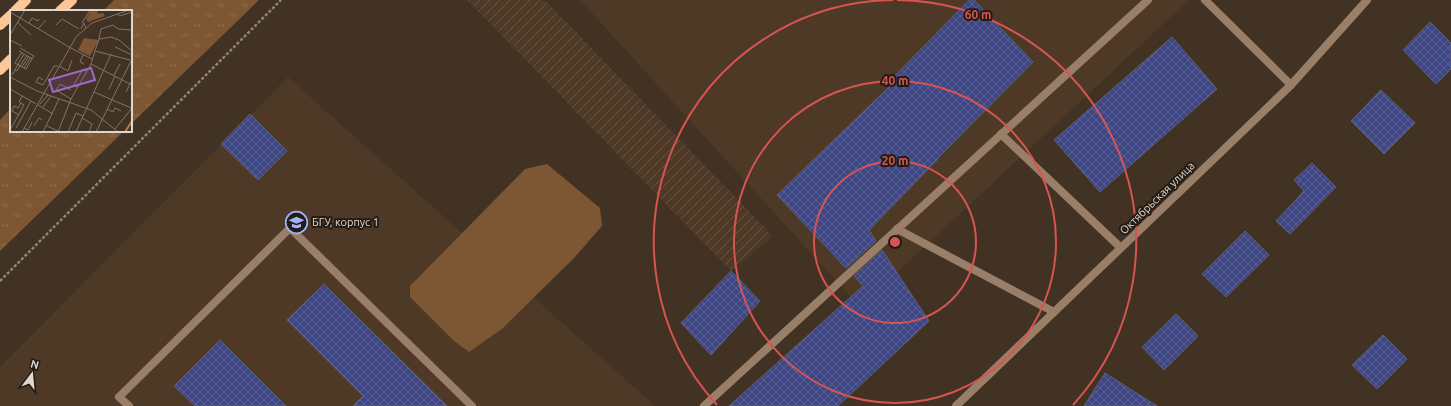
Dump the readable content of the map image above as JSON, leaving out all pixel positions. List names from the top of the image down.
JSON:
{
  "streets": {
    "street": ["Октябрьская улица"]
  },
  "places": {
    "school or university": ["БГУ, корпус 1"]
  },
  "north": "top",
  "rings": ["60 m", "40 m", "20 m"]
}
